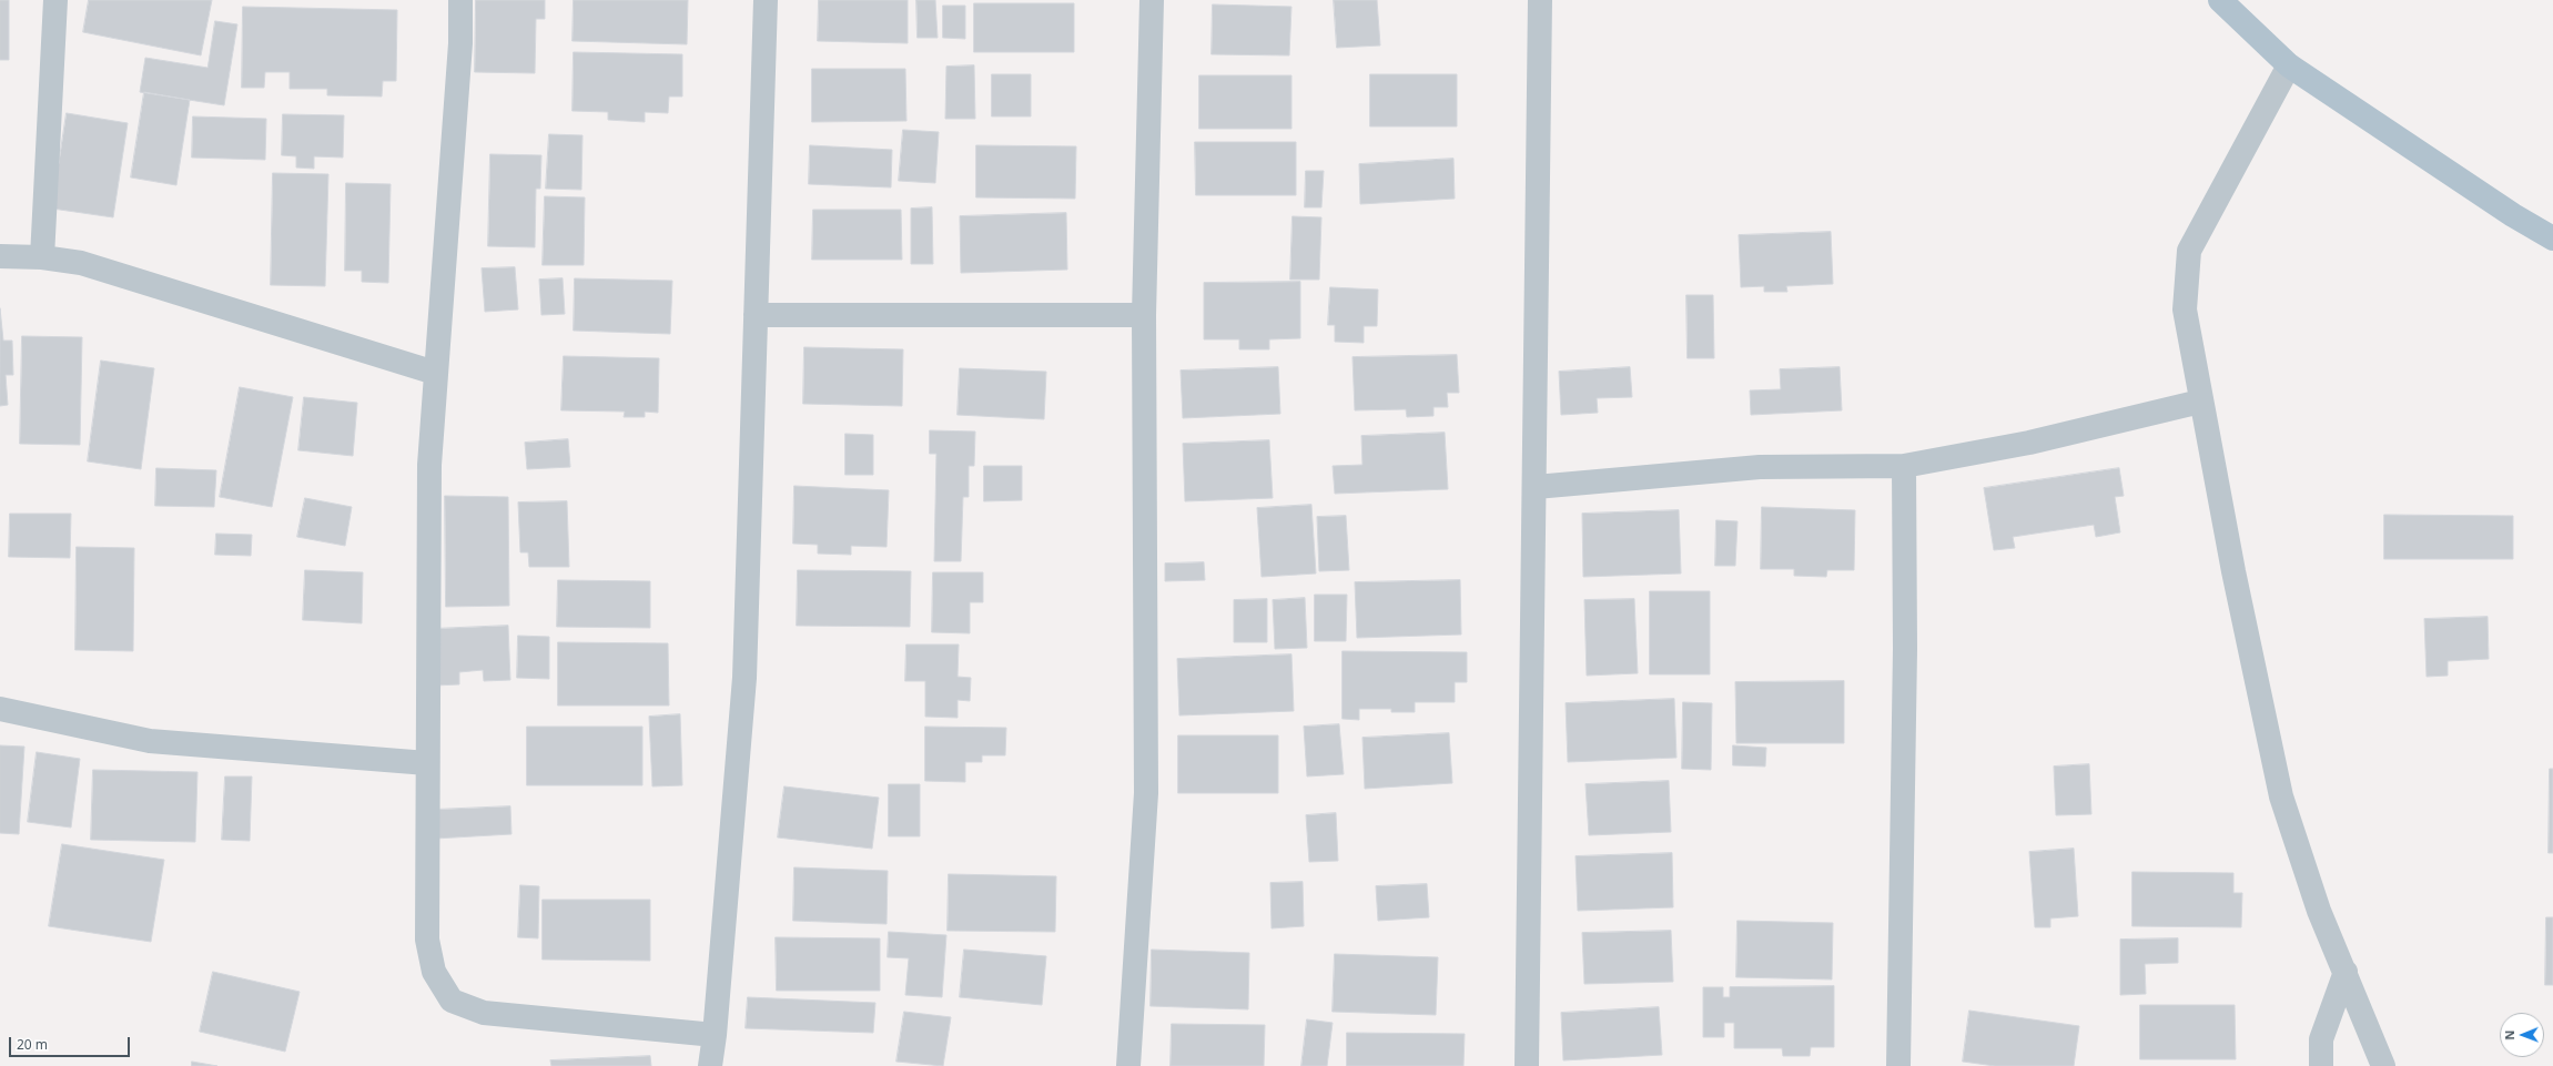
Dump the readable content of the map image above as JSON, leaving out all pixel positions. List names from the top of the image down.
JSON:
{
  "scale_bar": "20 m",
  "north": "left"
}
